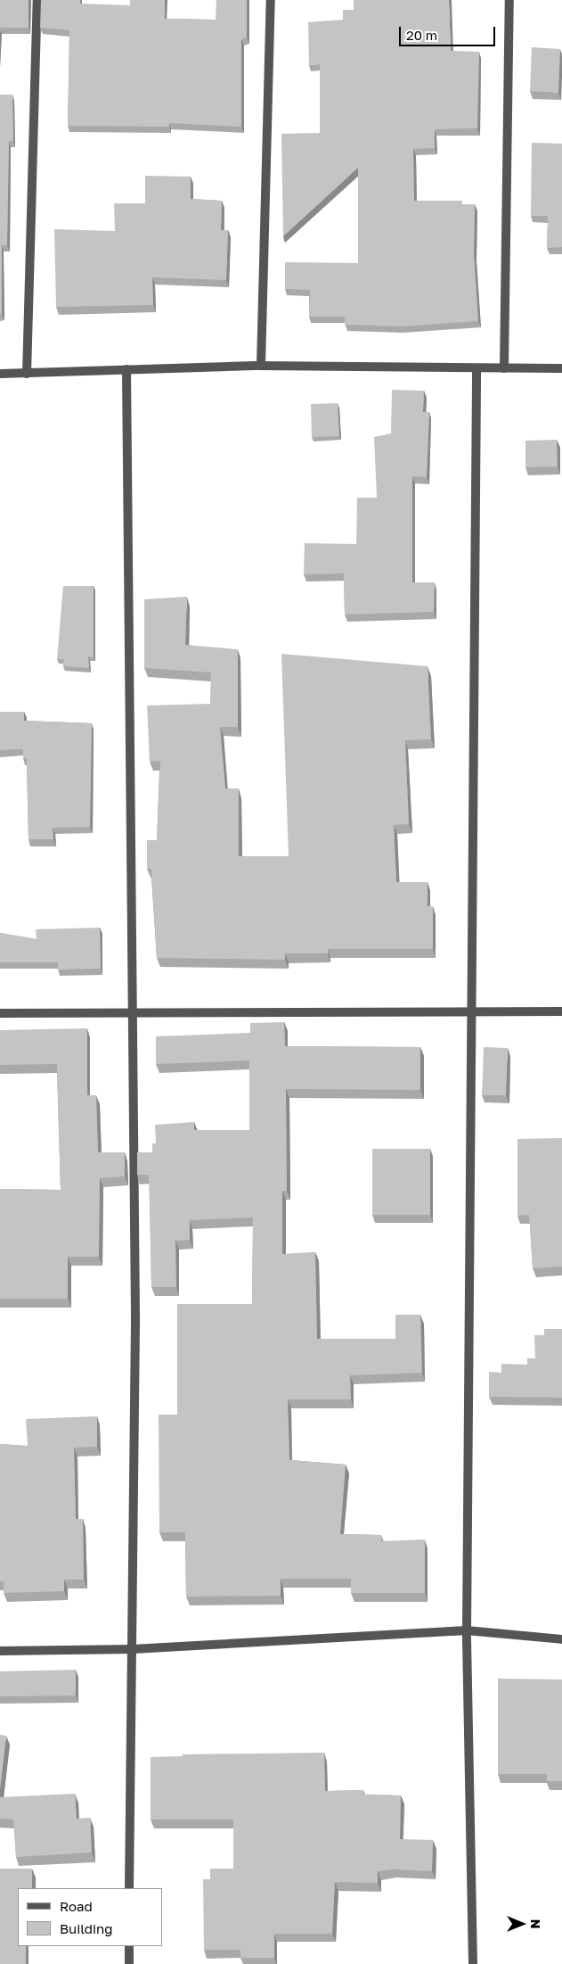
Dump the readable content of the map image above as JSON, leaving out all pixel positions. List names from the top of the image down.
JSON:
{
  "legend": ["Road", "Building"],
  "scale_bar": "20 m",
  "north": "right"
}
